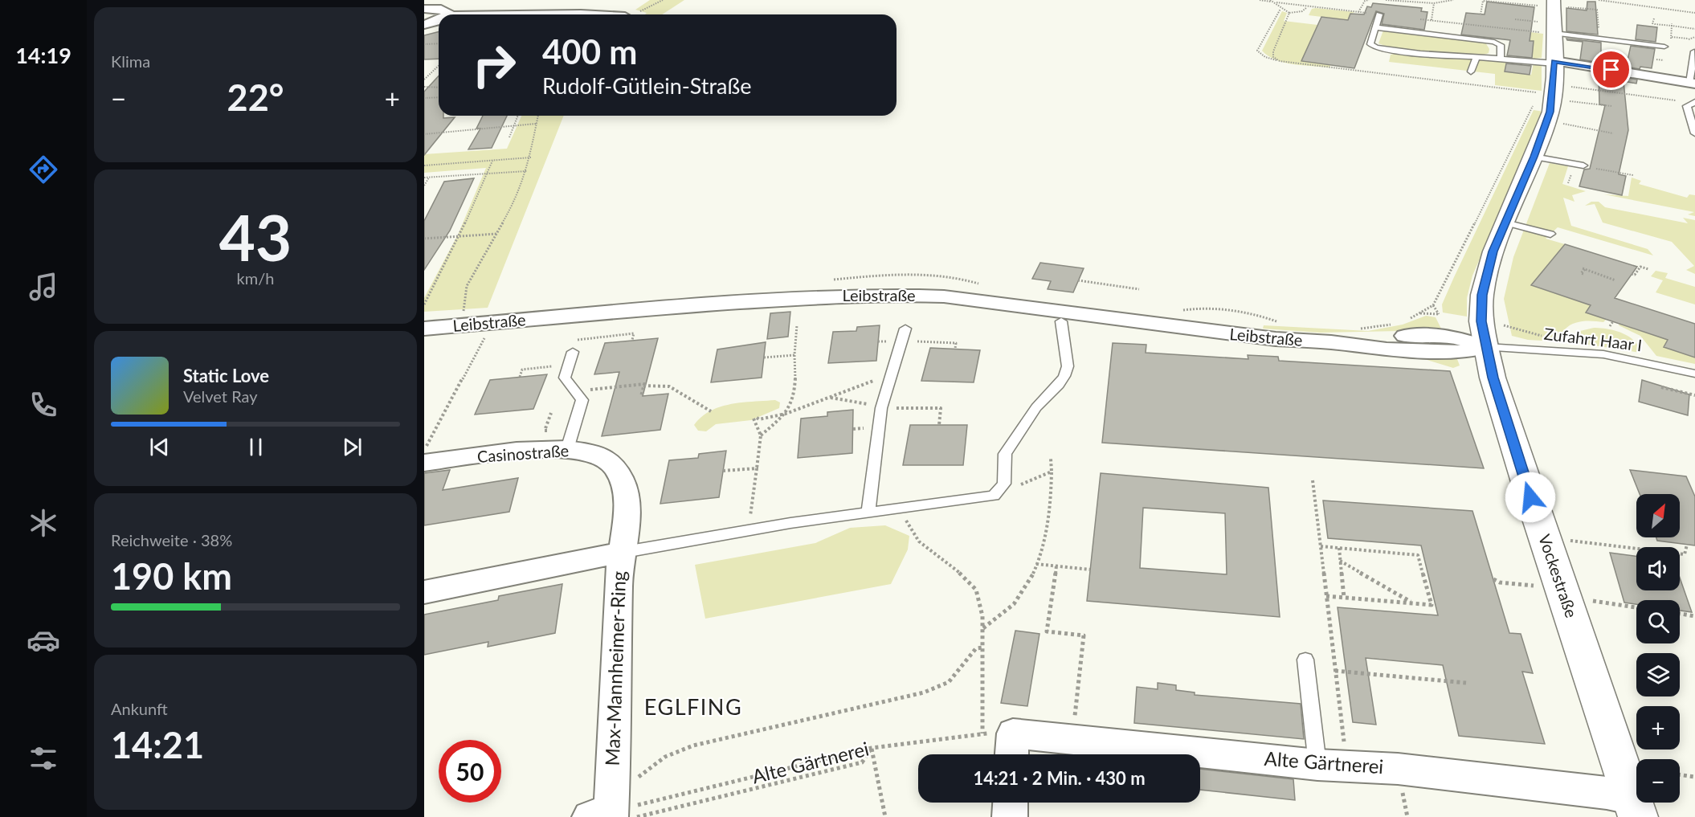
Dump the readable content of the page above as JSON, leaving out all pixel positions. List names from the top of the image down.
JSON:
{
  "streets": {
    "main road": ["Vockestraße"],
    "street": [
      "Leibstraße",
      "Casinostraße",
      "Max-Mannheimer-Ring",
      "Alte Gärtnerei"
    ],
    "lane": ["Zufahrt Haar I"]
  },
  "crossings": [
    ["Leibstraße", "Zufahrt Haar I"],
    ["Leibstraße", "Vockestraße"],
    ["Zufahrt Haar I", "Vockestraße"],
    ["Casinostraße", "Max-Mannheimer-Ring"],
    ["Vockestraße", "Alte Gärtnerei"],
    ["Max-Mannheimer-Ring", "Alte Gärtnerei"]
  ],
  "districts": ["EGLFING"],
  "north": "top right",
  "page": {
    "tabs": "14:19",
    "tile": [
      "Klima",
      ["43", "km/h"],
      ["Reichweite · 38%", "190 km"],
      ["Ankunft", "14:21"]
    ],
    "turn": ["400 m", "Rudolf-Gütlein-Straße"],
    "heat": ["−", "22°", "+"],
    "song": ["Static Love", "Velvet Ray"],
    "map_buttons": ["+", "−"],
    "limit": "50",
    "trip": "14:21 · 2 Min. · 430 m"
  }
}
